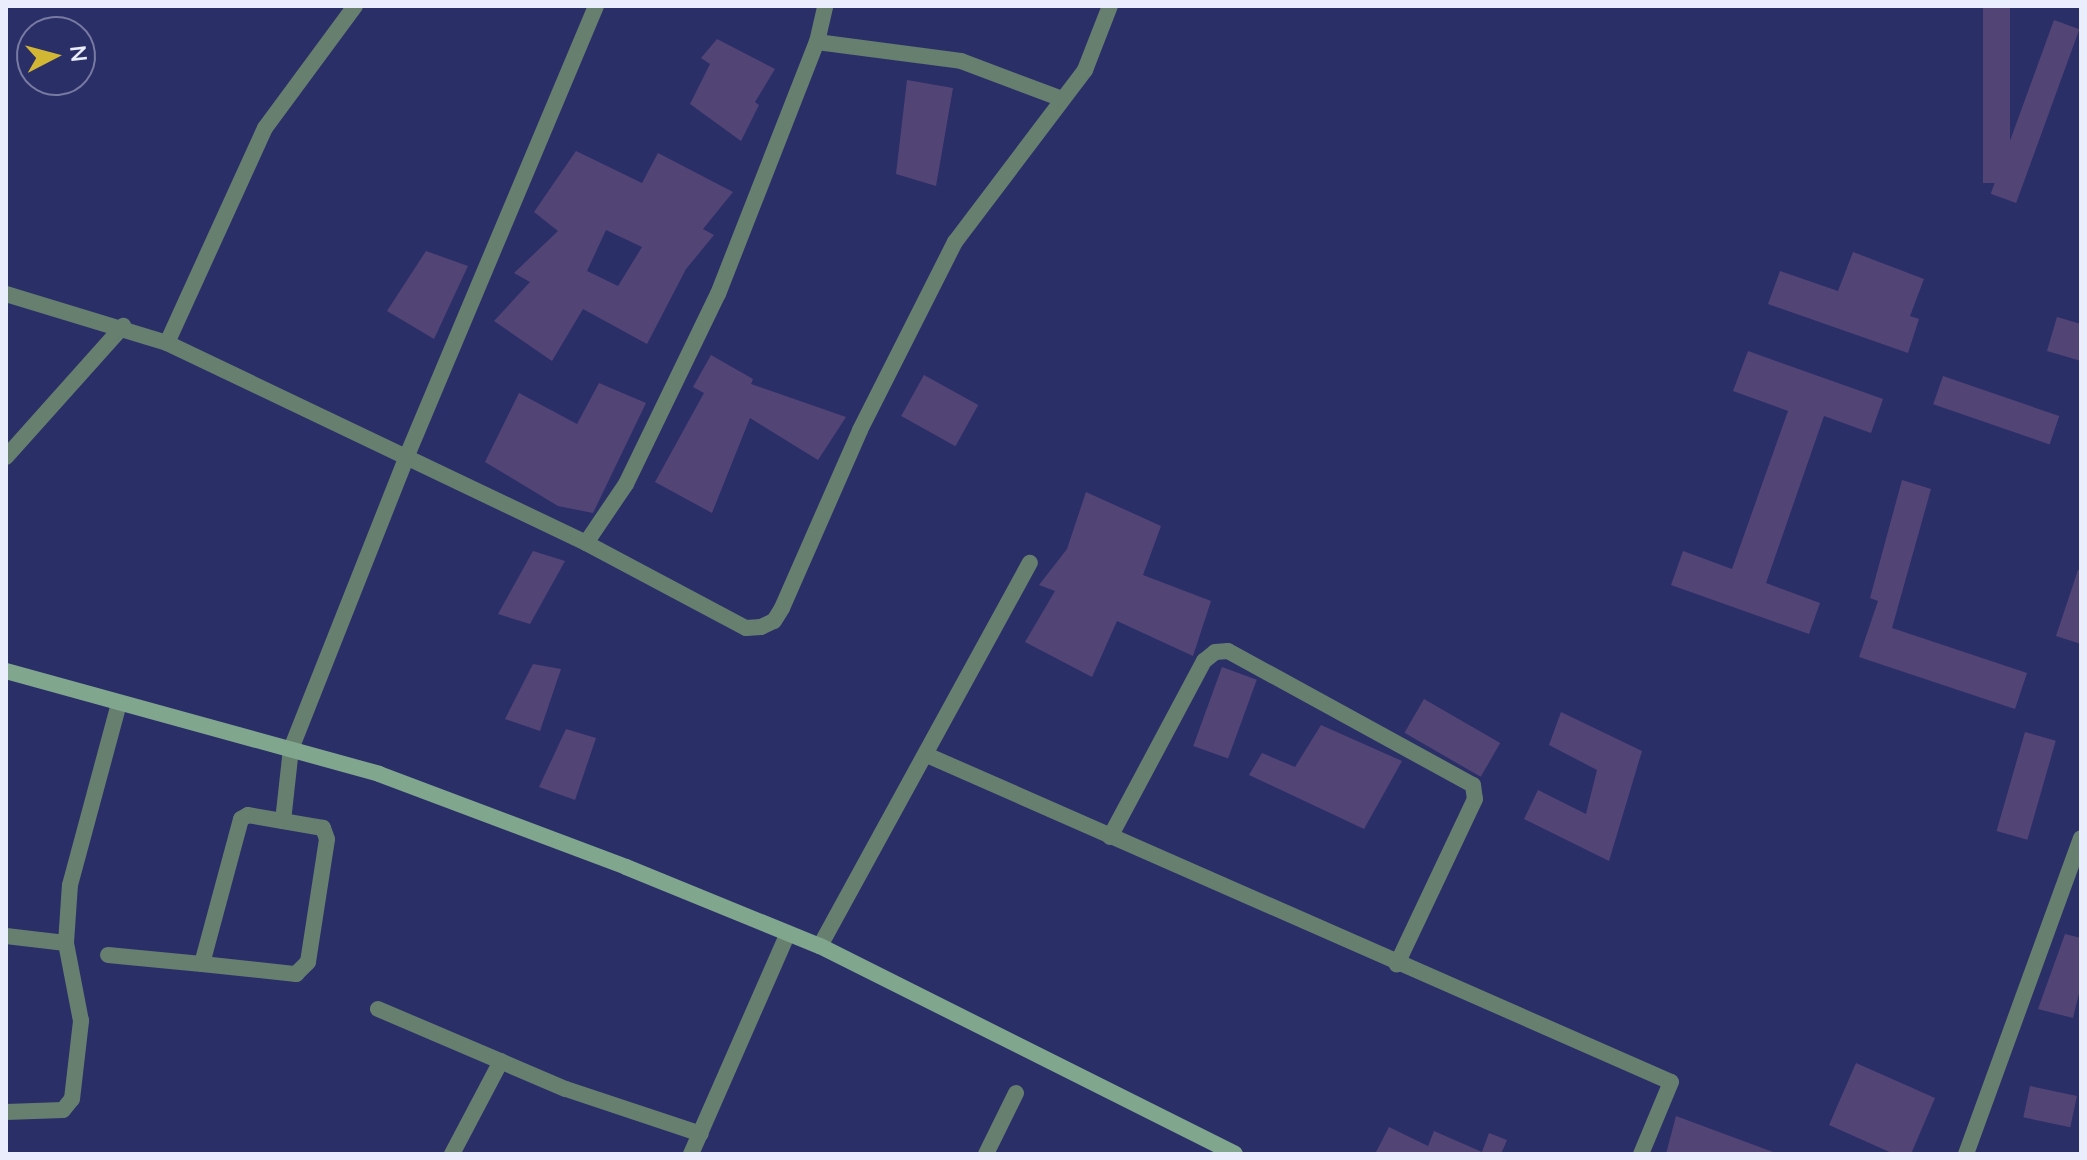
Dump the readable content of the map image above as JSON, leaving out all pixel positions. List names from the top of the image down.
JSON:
{
  "north": "right"
}
